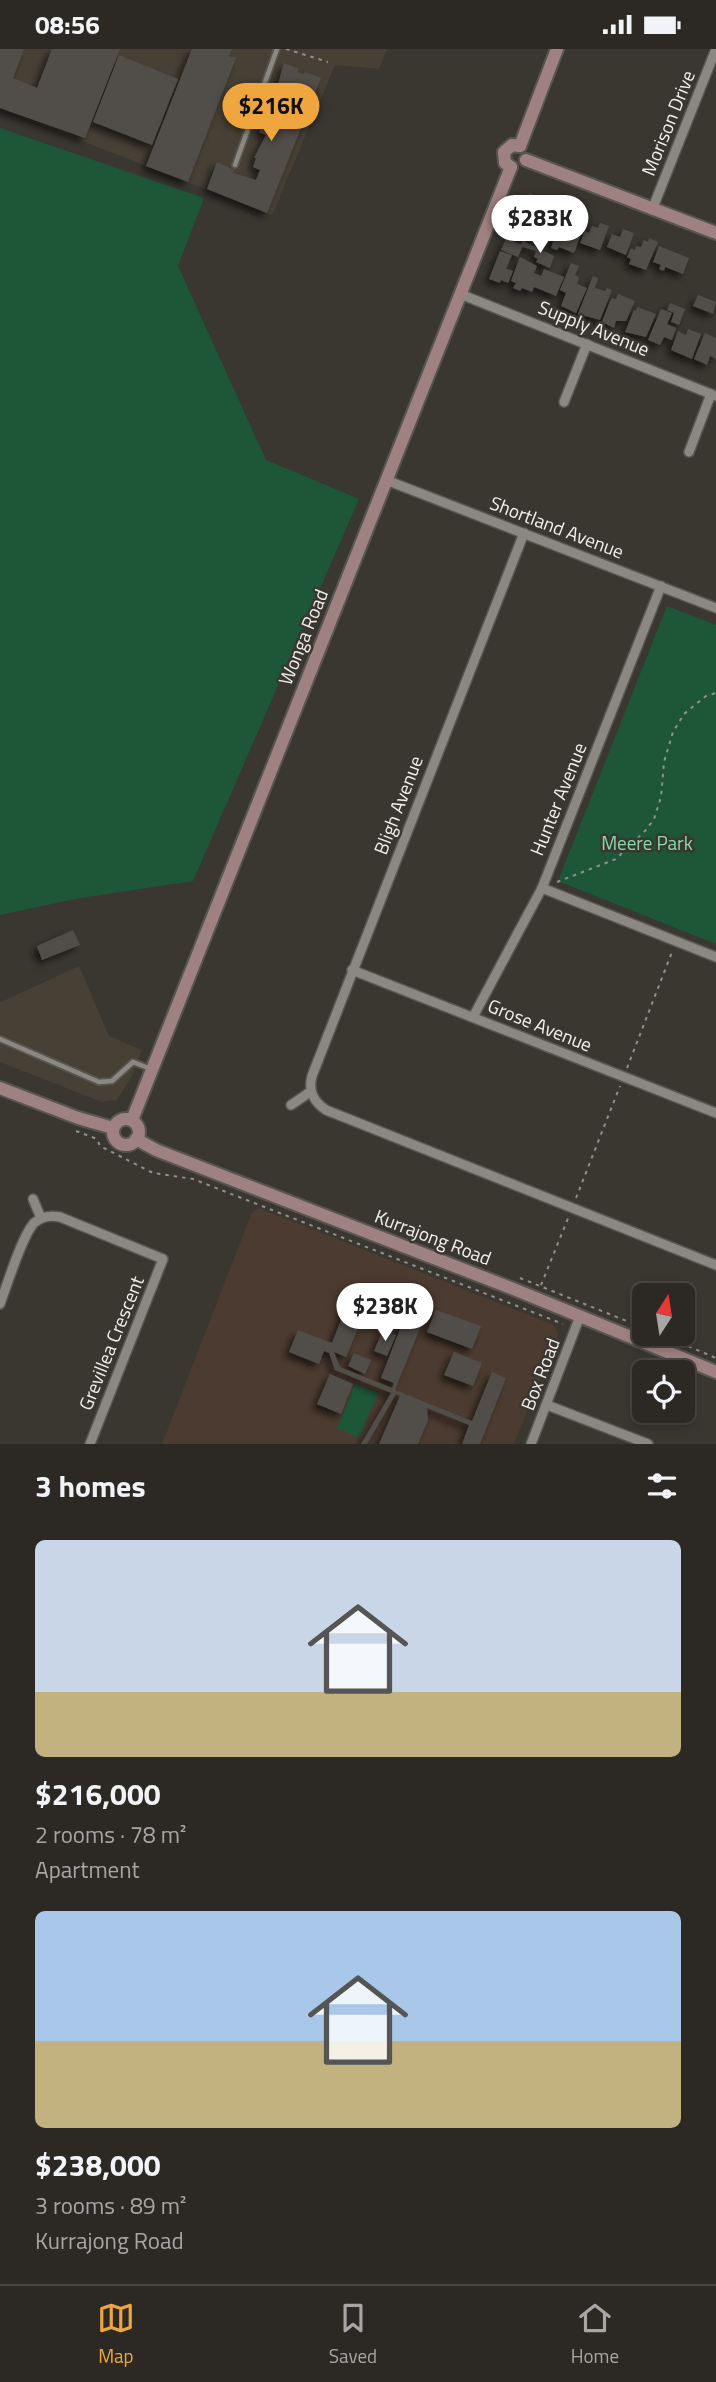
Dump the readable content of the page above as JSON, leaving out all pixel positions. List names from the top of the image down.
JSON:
{
  "streets": {
    "street": [
      "Morison Drive",
      "Supply Avenue",
      "Shortland Avenue",
      "Wonga Road",
      "Hunter Avenue",
      "Bligh Avenue",
      "Grose Avenue",
      "Kurrajong Road",
      "Grevillea Crescent",
      "Box Road"
    ]
  },
  "crossings": [
    ["Supply Avenue", "Wonga Road"],
    ["Shortland Avenue", "Wonga Road"],
    ["Shortland Avenue", "Hunter Avenue"],
    ["Shortland Avenue", "Bligh Avenue"],
    ["Wonga Road", "Kurrajong Road"],
    ["Hunter Avenue", "Grose Avenue"],
    ["Bligh Avenue", "Grose Avenue"],
    ["Kurrajong Road", "Box Road"]
  ],
  "parks": ["Meere Park"],
  "north": "top",
  "page": {
    "status": "08:56",
    "price": ["$216K", "$283K", "$238K"],
    "heading": "3 homes",
    "list": [
      {
        "name": "$216,000",
        "note": "2 rooms · 78 m² · Apartment"
      },
      {
        "name": "$238,000",
        "note": "3 rooms · 89 m² · Kurrajong Road"
      }
    ],
    "tabs": ["Map", "Saved", "Home"]
  }
}
